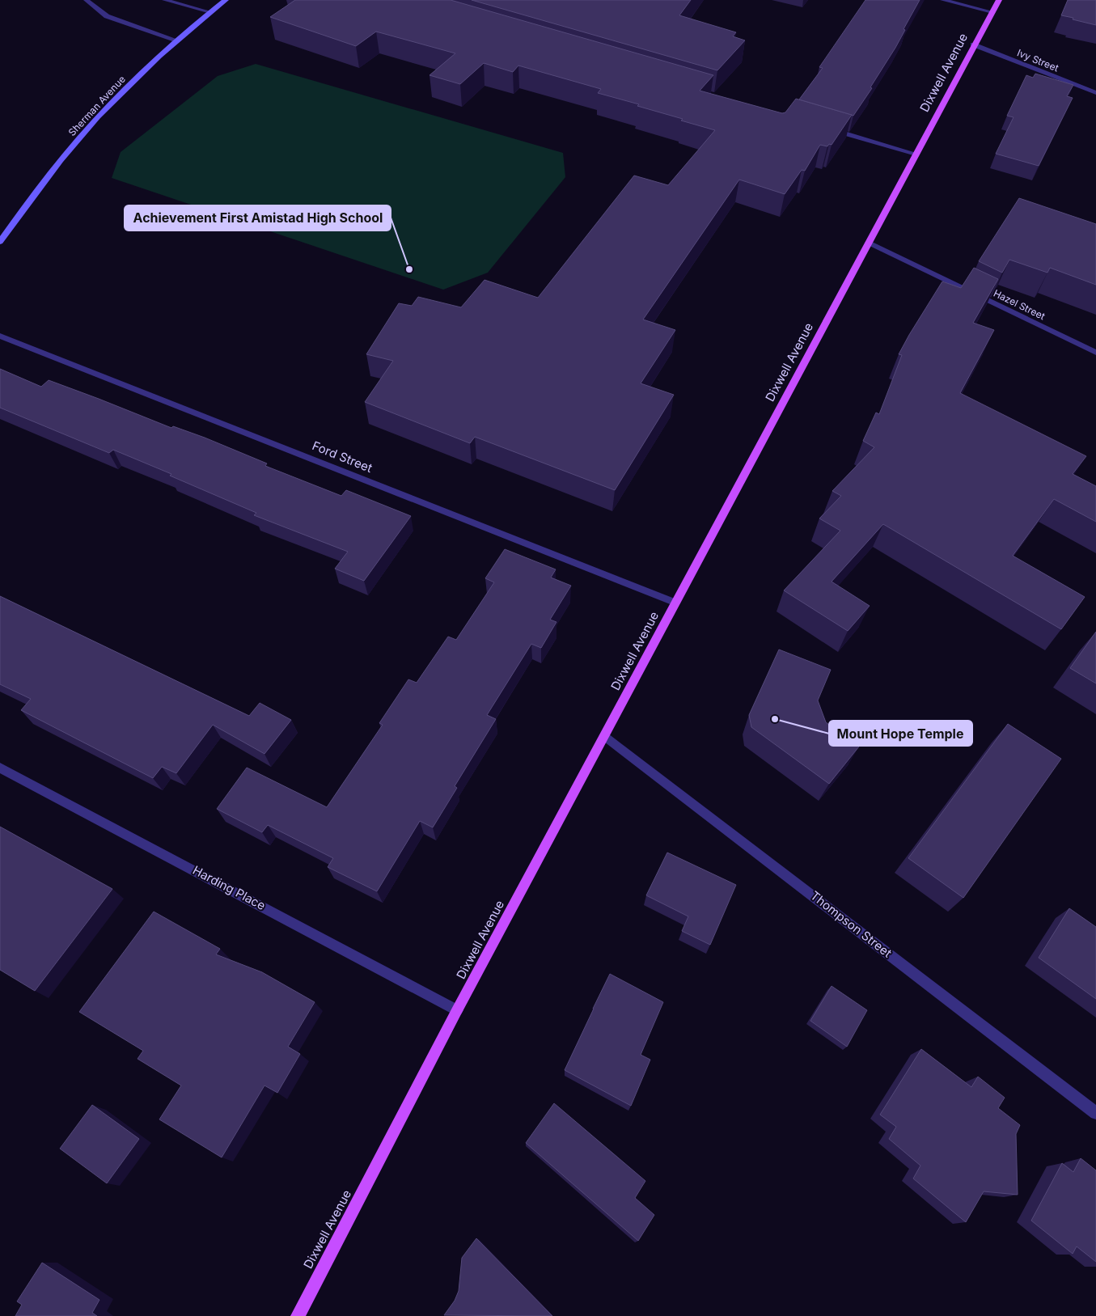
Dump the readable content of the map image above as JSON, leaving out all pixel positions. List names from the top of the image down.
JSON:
{
  "streets": {
    "main road": ["Dixwell Avenue", "Sherman Avenue"],
    "street": [
      "Ivy Street",
      "Hazel Street",
      "Ford Street",
      "Harding Place",
      "Thompson Street"
    ]
  },
  "crossings": [
    ["Ivy Street", "Dixwell Avenue"],
    ["Dixwell Avenue", "Hazel Street"],
    ["Dixwell Avenue", "Ford Street"],
    ["Dixwell Avenue", "Harding Place"],
    ["Dixwell Avenue", "Thompson Street"]
  ],
  "places": ["Achievement First Amistad High School", "Mount Hope Temple"]
}
